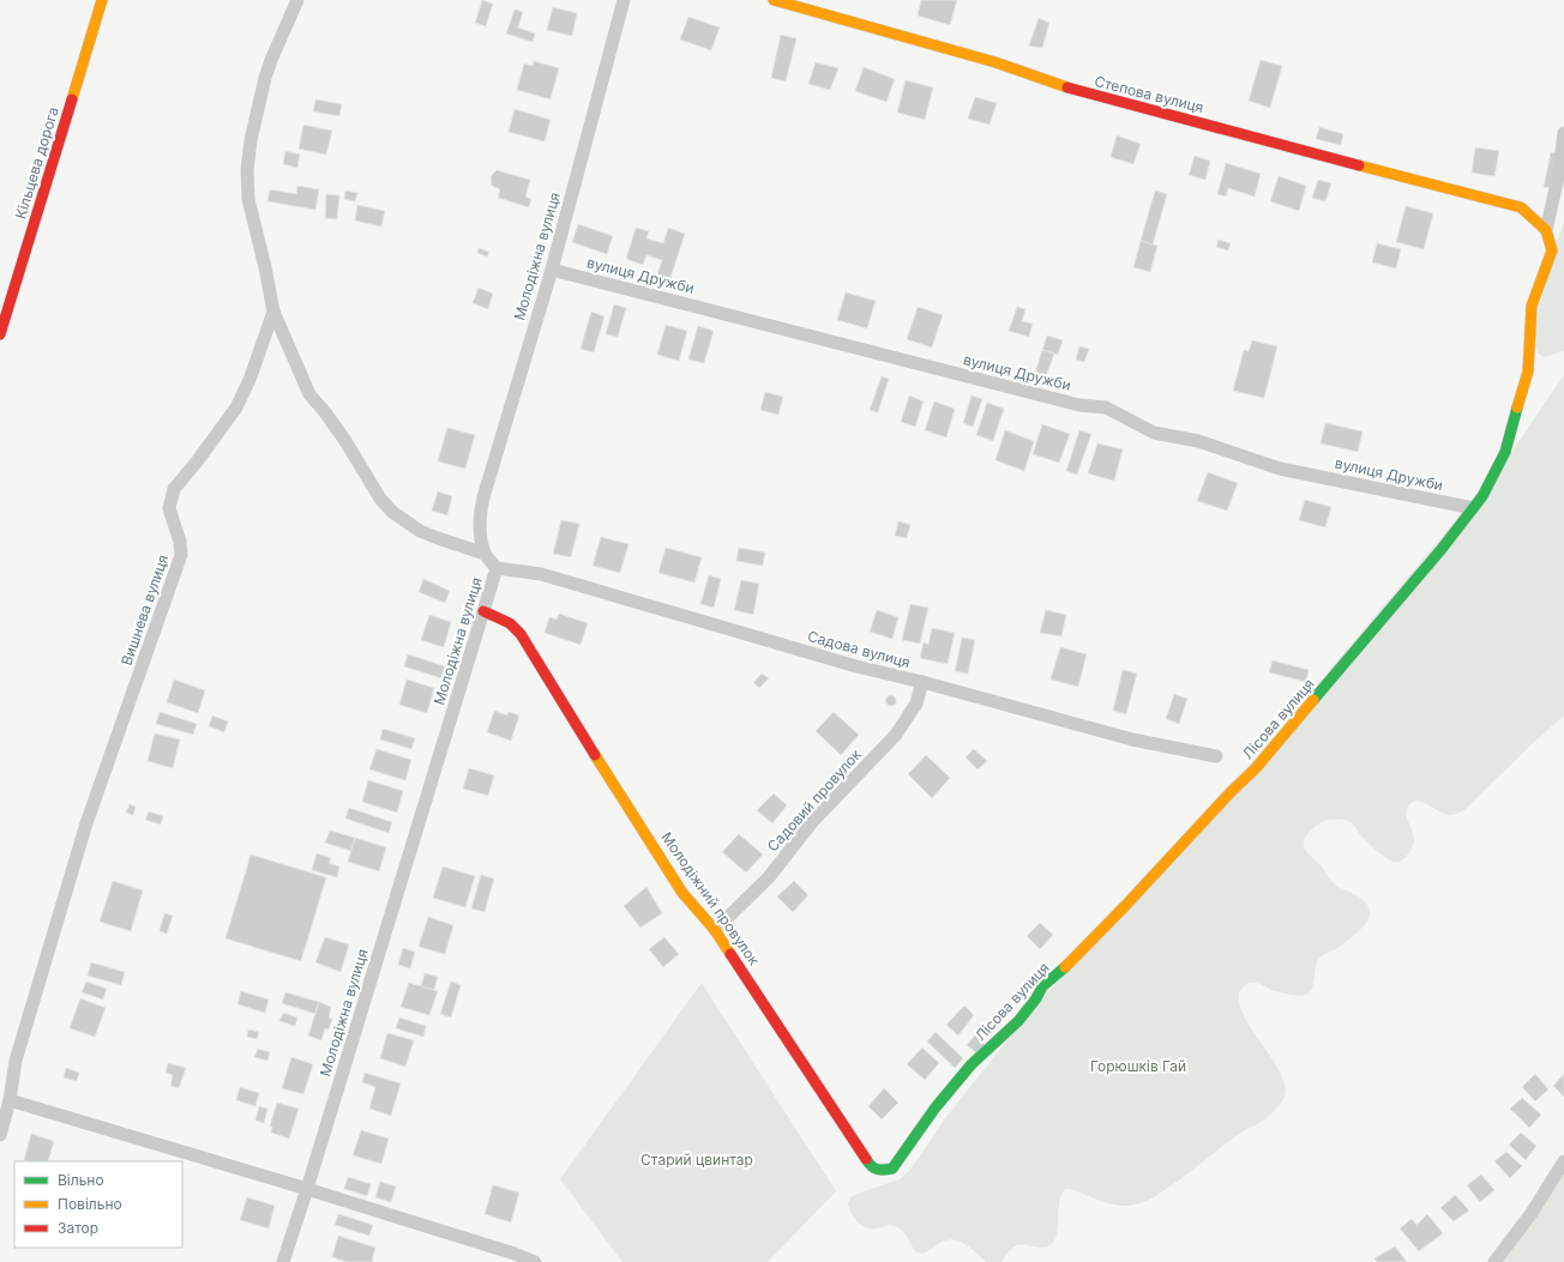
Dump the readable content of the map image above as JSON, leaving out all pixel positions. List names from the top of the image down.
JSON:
{
  "streets": {
    "main road": [
      "Степова вулиця",
      "Кільцева дорога",
      "Лісова вулиця",
      "Молодіжний провулок"
    ],
    "street": [
      "Молодіжна вулиця",
      "вулиця Дружби",
      "Вишнева вулиця",
      "Садова вулиця",
      "Садовий провулок"
    ]
  },
  "crossings": [
    ["Степова вулиця", "Лісова вулиця"],
    ["Молодіжна вулиця", "вулиця Дружби"],
    ["Молодіжна вулиця", "Садова вулиця"],
    ["Молодіжна вулиця", "Молодіжний провулок"],
    ["вулиця Дружби", "Лісова вулиця"],
    ["Садова вулиця", "Садовий провулок"],
    ["Лісова вулиця", "Молодіжний провулок"],
    ["Садовий провулок", "Молодіжний провулок"]
  ],
  "parks": ["Горюшків Гай", "Старий цвинтар"],
  "legend": ["Вільно", "Повільно", "Затор"]
}
